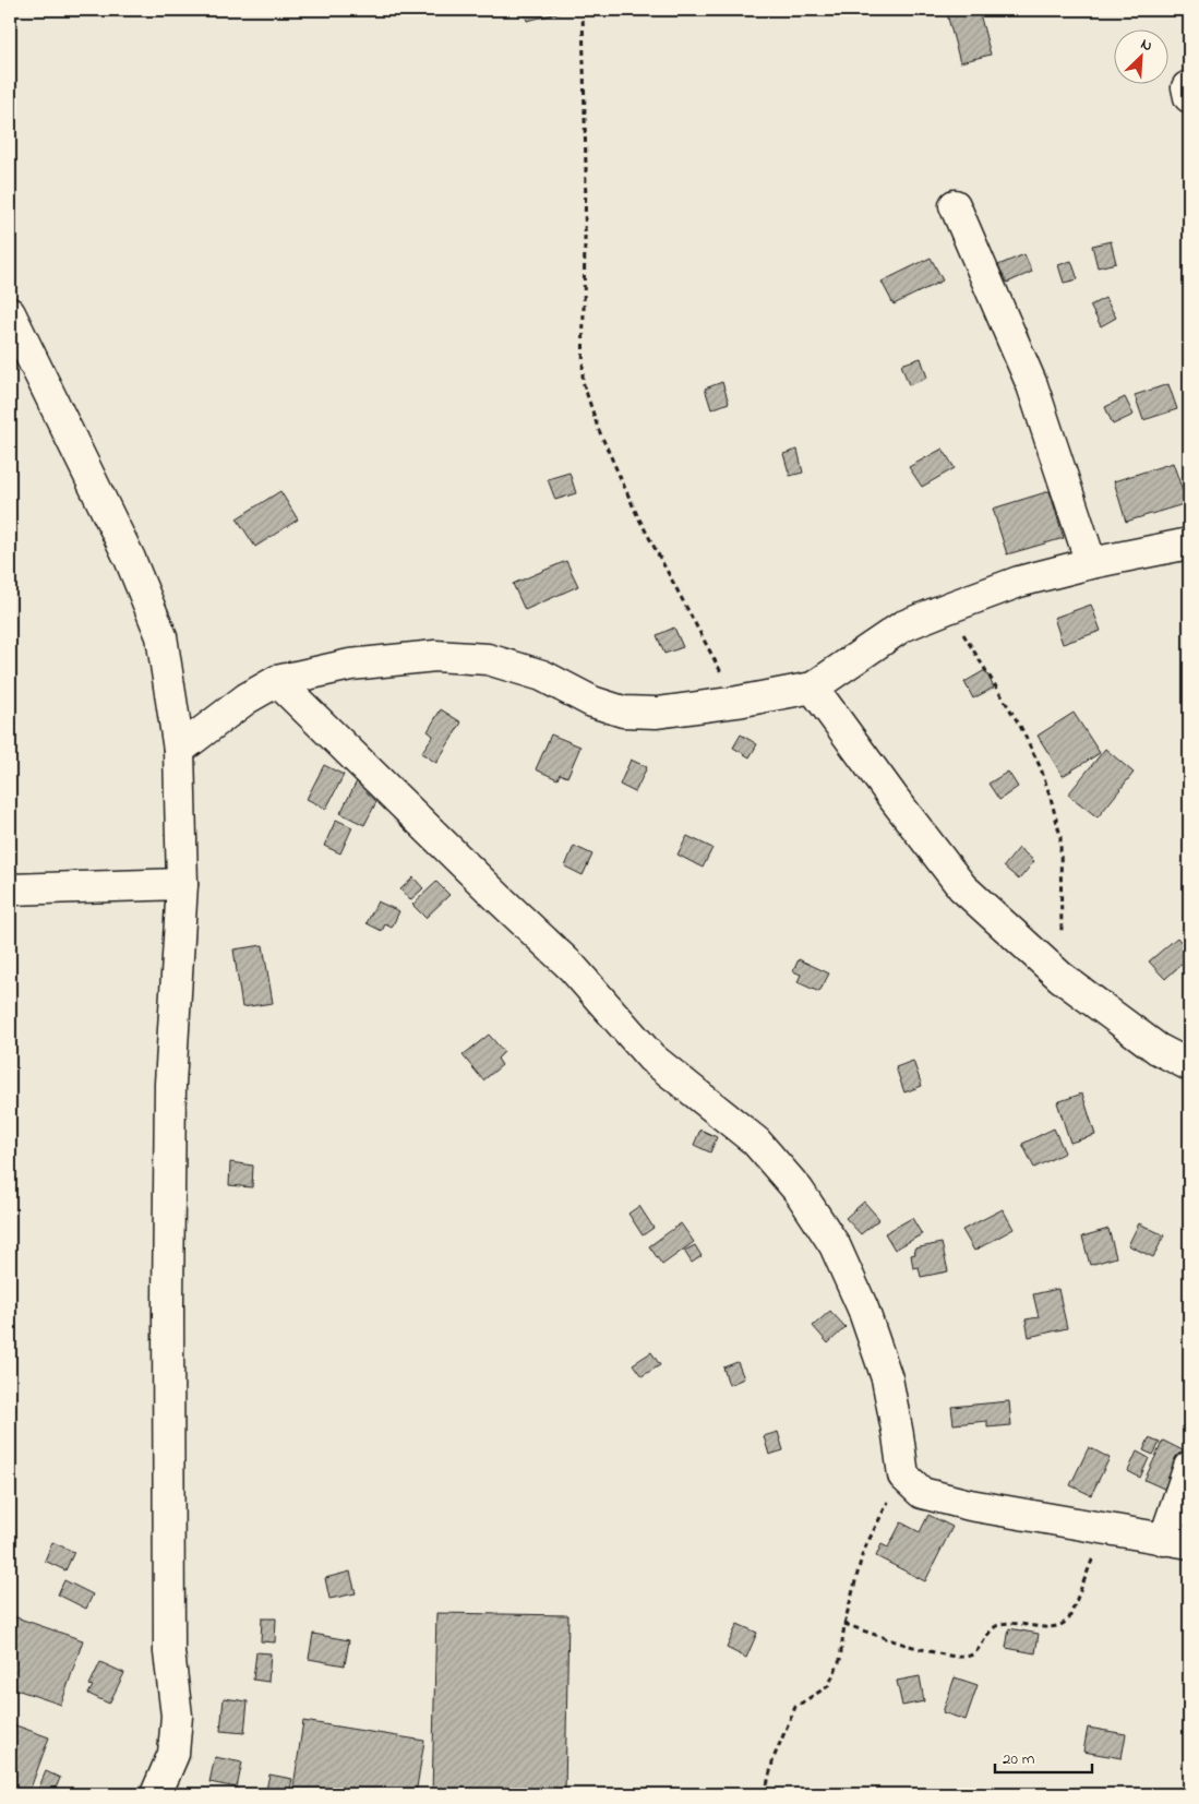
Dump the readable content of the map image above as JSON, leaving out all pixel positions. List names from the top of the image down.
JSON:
{
  "scale_bar": "20 m",
  "north": "top right"
}
